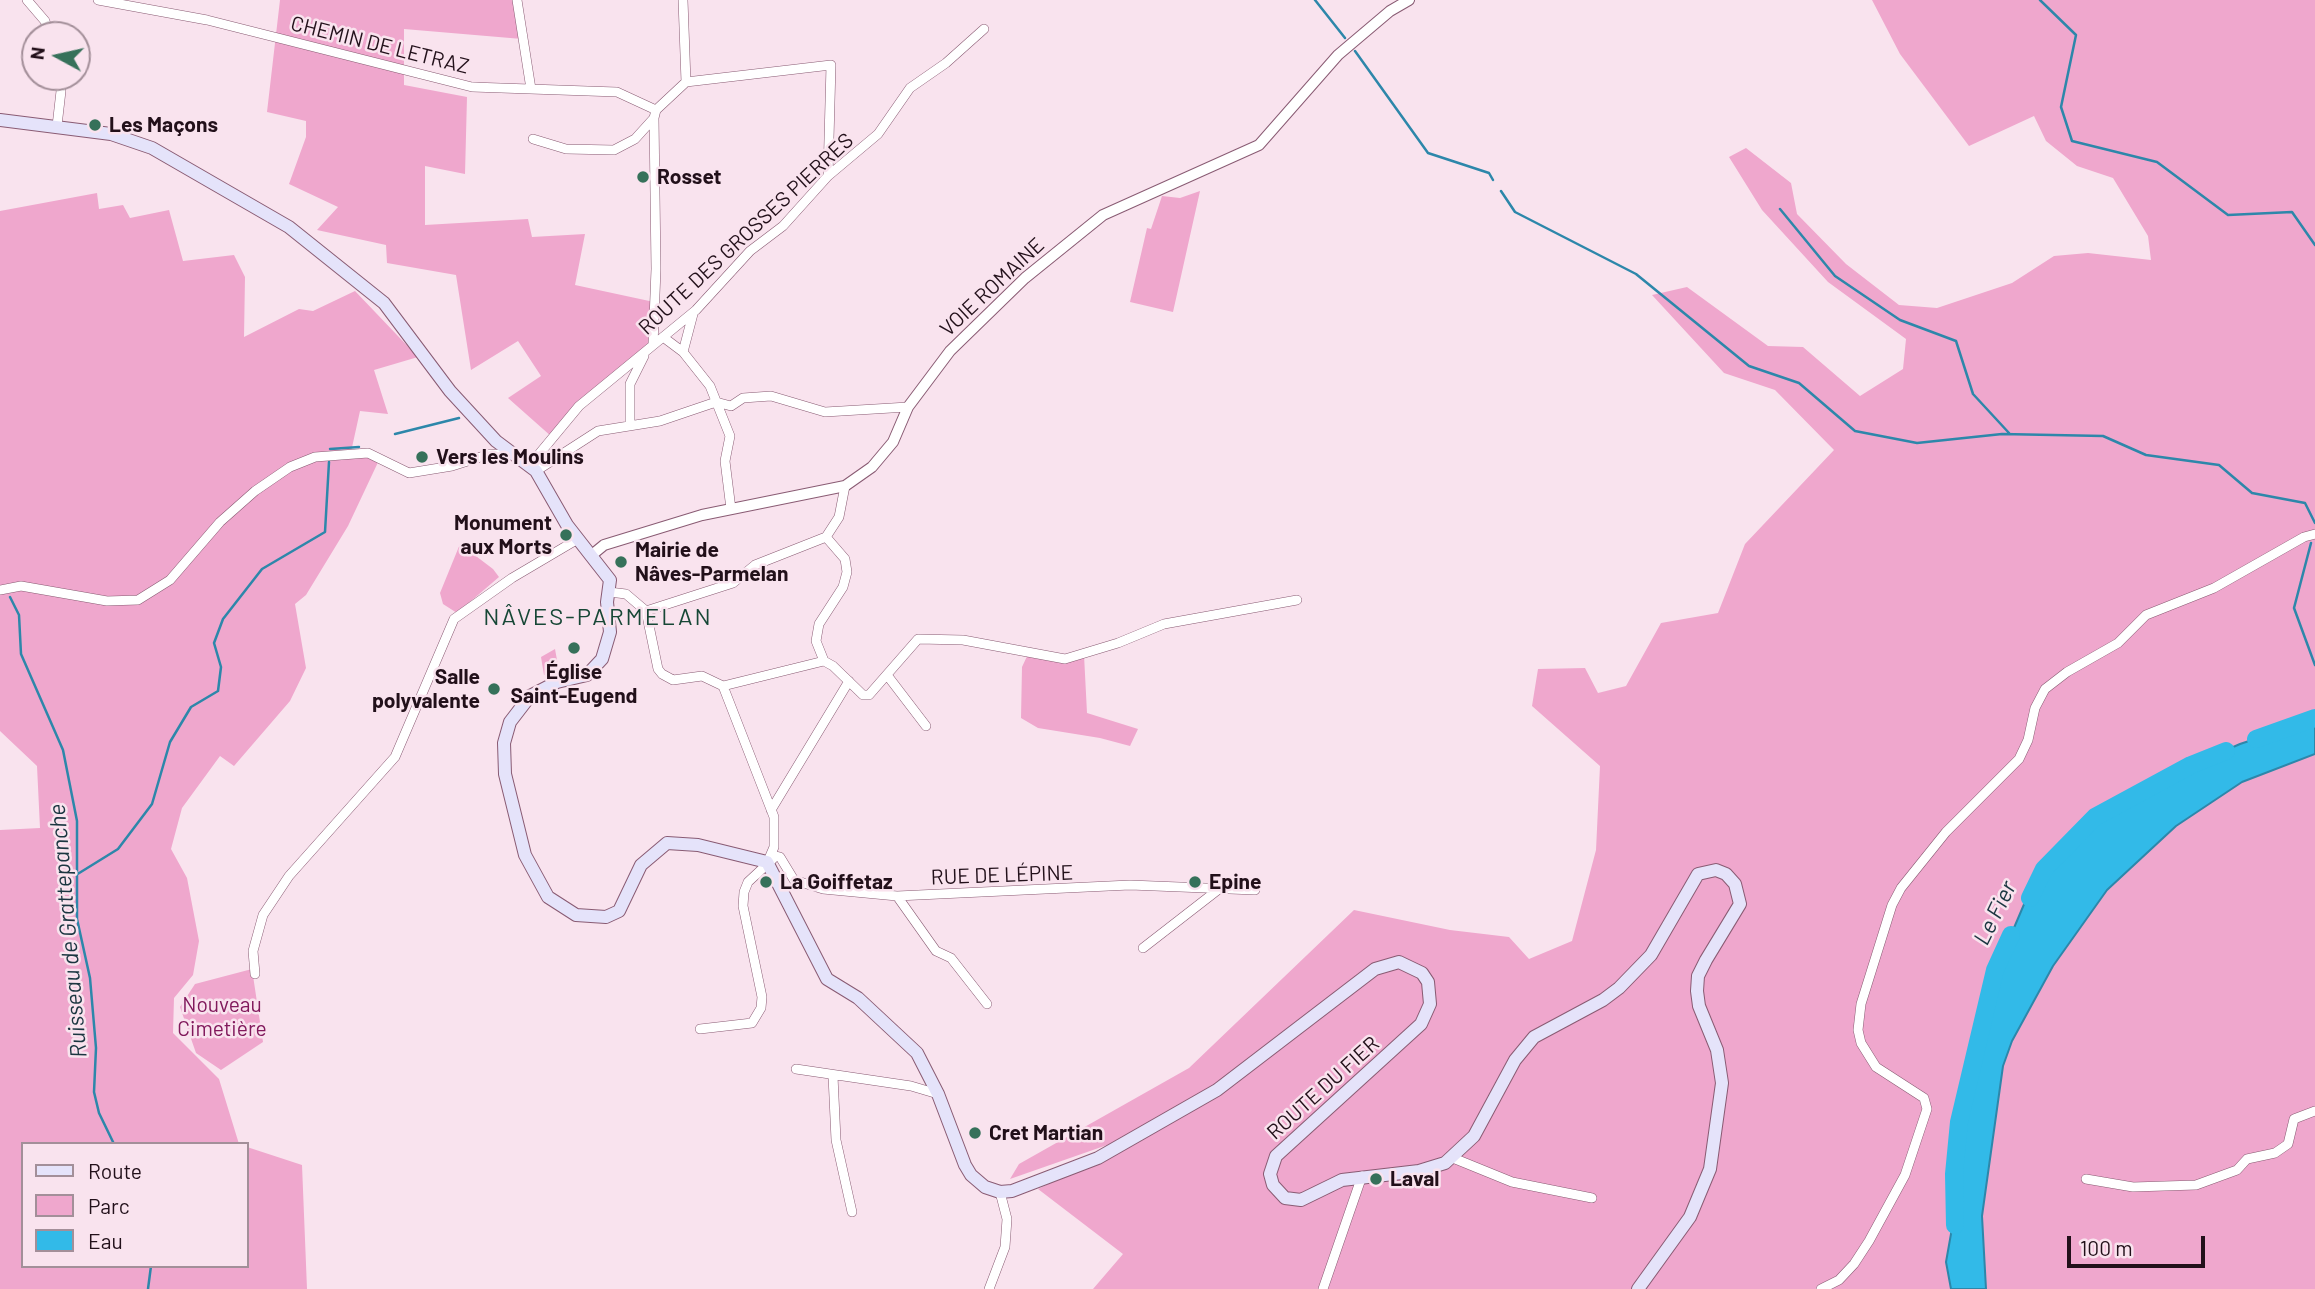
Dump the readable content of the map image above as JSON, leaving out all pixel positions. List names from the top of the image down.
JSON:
{
  "streets": {
    "main road": ["ROUTE DU FIER"],
    "street": [
      "CHEMIN DE LETRAZ",
      "ROUTE DES GROSSES PIERRES",
      "VOIE ROMAINE",
      "RUE DE LÉPINE"
    ]
  },
  "districts": ["NÂVES-PARMELAN"],
  "water": ["Le Fier", "Ruisseau de Grattepanche"],
  "parks": ["Nouveau Cimetière"],
  "places": [
    "Les Maçons",
    "Rosset",
    "Vers les Moulins",
    "Monument aux Morts",
    "Mairie de Nâves-Parmelan",
    "Église Saint-Eugend",
    "Salle polyvalente",
    "La Goiffetaz",
    "Epine",
    "Cret Martian",
    "Laval"
  ],
  "legend": ["Route", "Parc", "Eau"],
  "scale_bar": "100 m",
  "north": "left"
}
